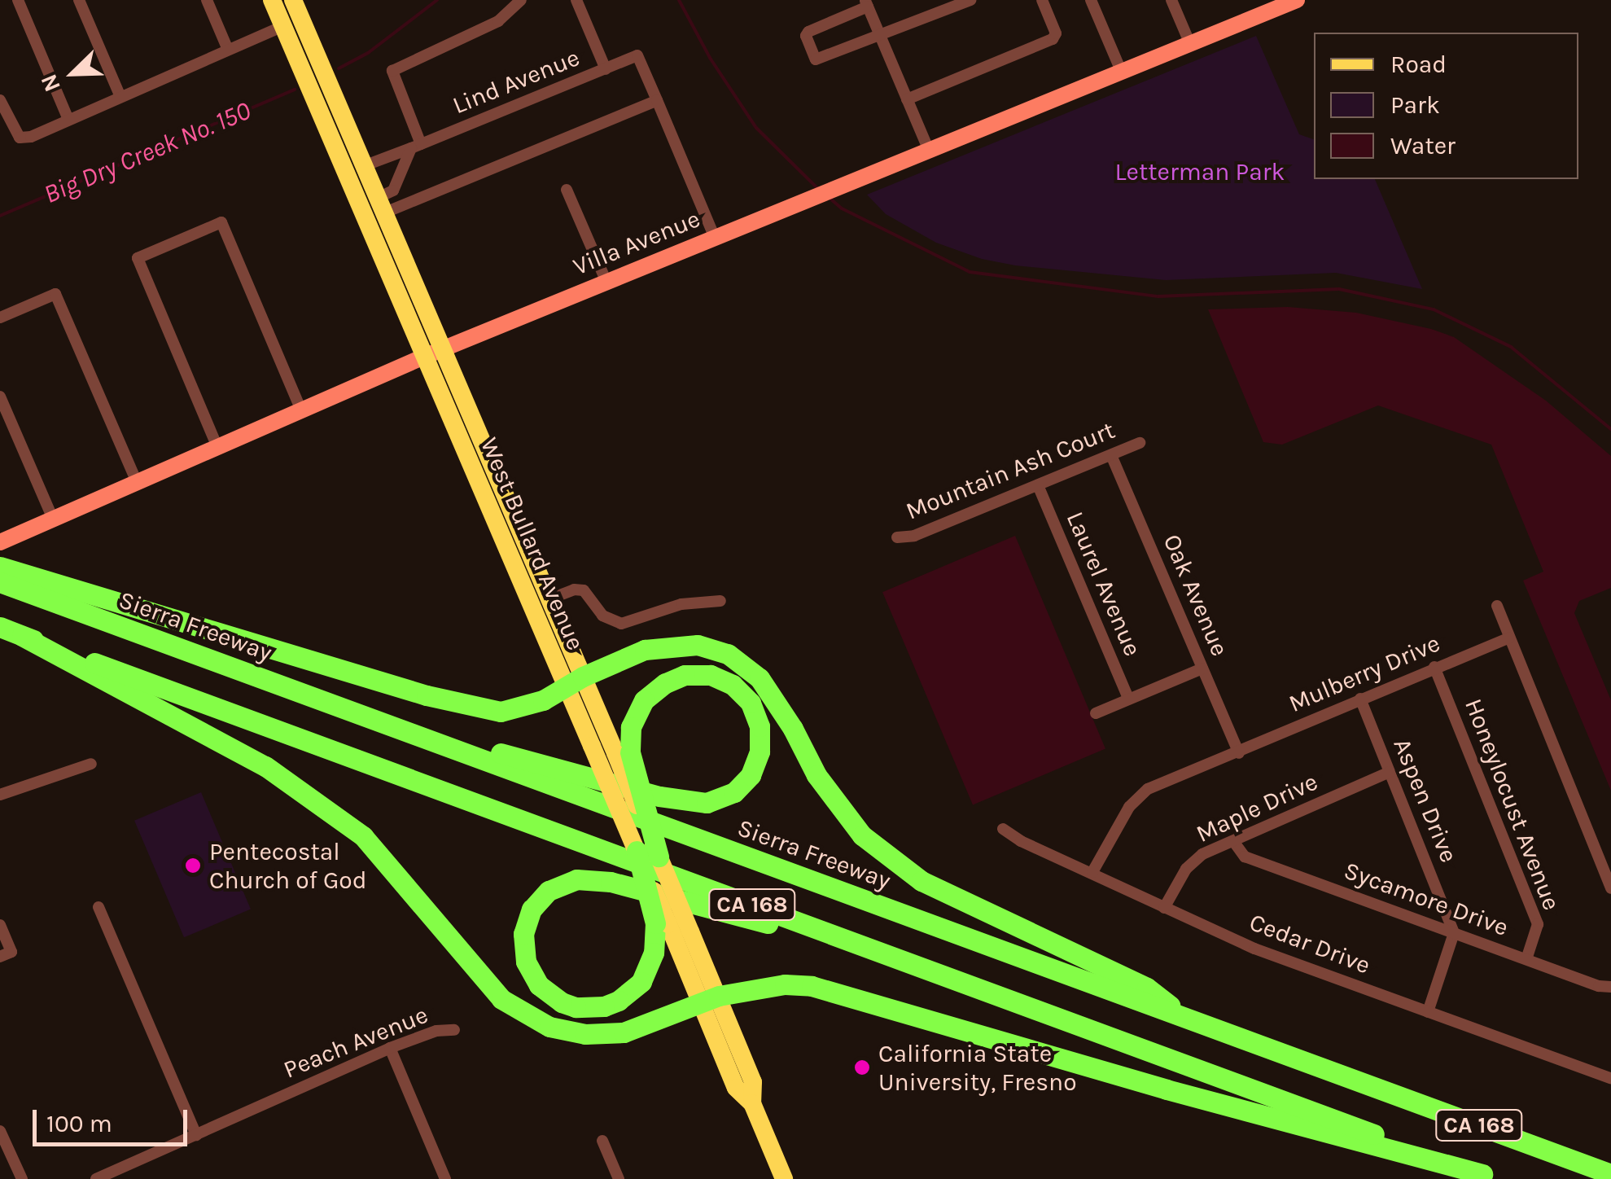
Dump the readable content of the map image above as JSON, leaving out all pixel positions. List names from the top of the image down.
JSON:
{
  "streets": {
    "highway": ["Sierra Freeway", "CA 168"],
    "main road": ["Villa Avenue", "West Bullard Avenue"],
    "street": [
      "Lind Avenue",
      "Mountain Ash Court",
      "Laurel Avenue",
      "Oak Avenue",
      "Mulberry Drive",
      "Aspen Drive",
      "Honeylocust Avenue",
      "Maple Drive",
      "Sycamore Drive",
      "Cedar Drive",
      "Peach Avenue"
    ]
  },
  "crossings": [
    ["Lind Avenue", "West Bullard Avenue"],
    ["Villa Avenue", "West Bullard Avenue"],
    ["Mountain Ash Court", "Laurel Avenue"],
    ["Mountain Ash Court", "Oak Avenue"],
    ["Oak Avenue", "Mulberry Drive"],
    ["Mulberry Drive", "Aspen Drive"],
    ["Mulberry Drive", "Honeylocust Avenue"],
    ["Mulberry Drive", "Cedar Drive"],
    ["Aspen Drive", "Maple Drive"],
    ["Aspen Drive", "Sycamore Drive"],
    ["Honeylocust Avenue", "Sycamore Drive"],
    ["Maple Drive", "Sycamore Drive"],
    ["Maple Drive", "Cedar Drive"]
  ],
  "water": ["Big Dry Creek No. 150"],
  "parks": ["Letterman Park"],
  "places": ["Pentecostal Church of God", "California State University, Fresno"],
  "legend": ["Road", "Park", "Water"],
  "scale_bar": "100 m",
  "north": "bottom left"
}
